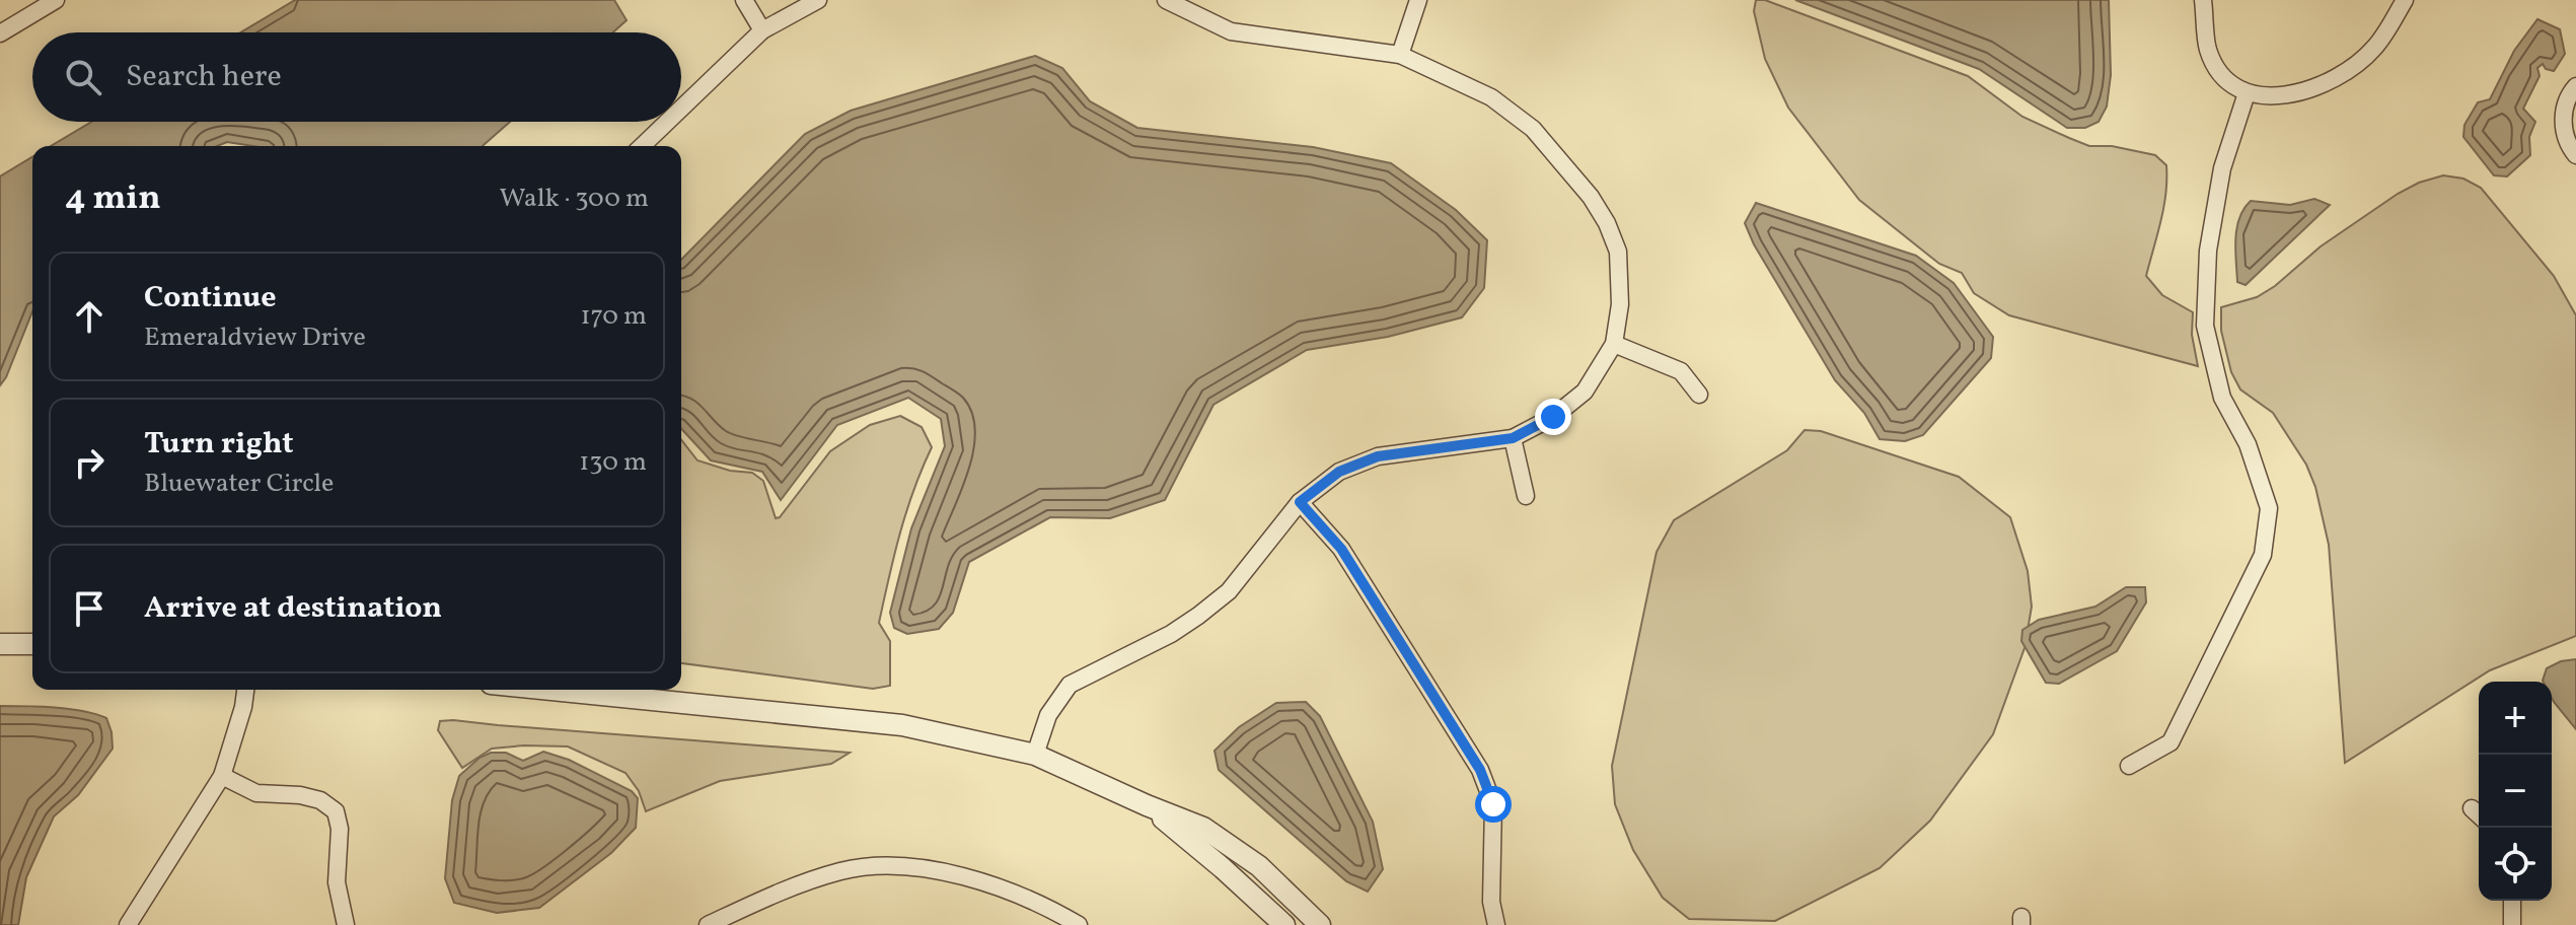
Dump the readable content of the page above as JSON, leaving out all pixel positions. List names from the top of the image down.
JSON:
{
  "page": {
    "search": "Search here",
    "heading": ["4 min", "Walk · 300 m"],
    "list": [
      ["Continue", "Emeraldview Drive", "170 m"],
      ["Turn right", "Bluewater Circle", "130 m"],
      "Arrive at destination"
    ],
    "map_buttons": ["+", "−"]
  }
}
